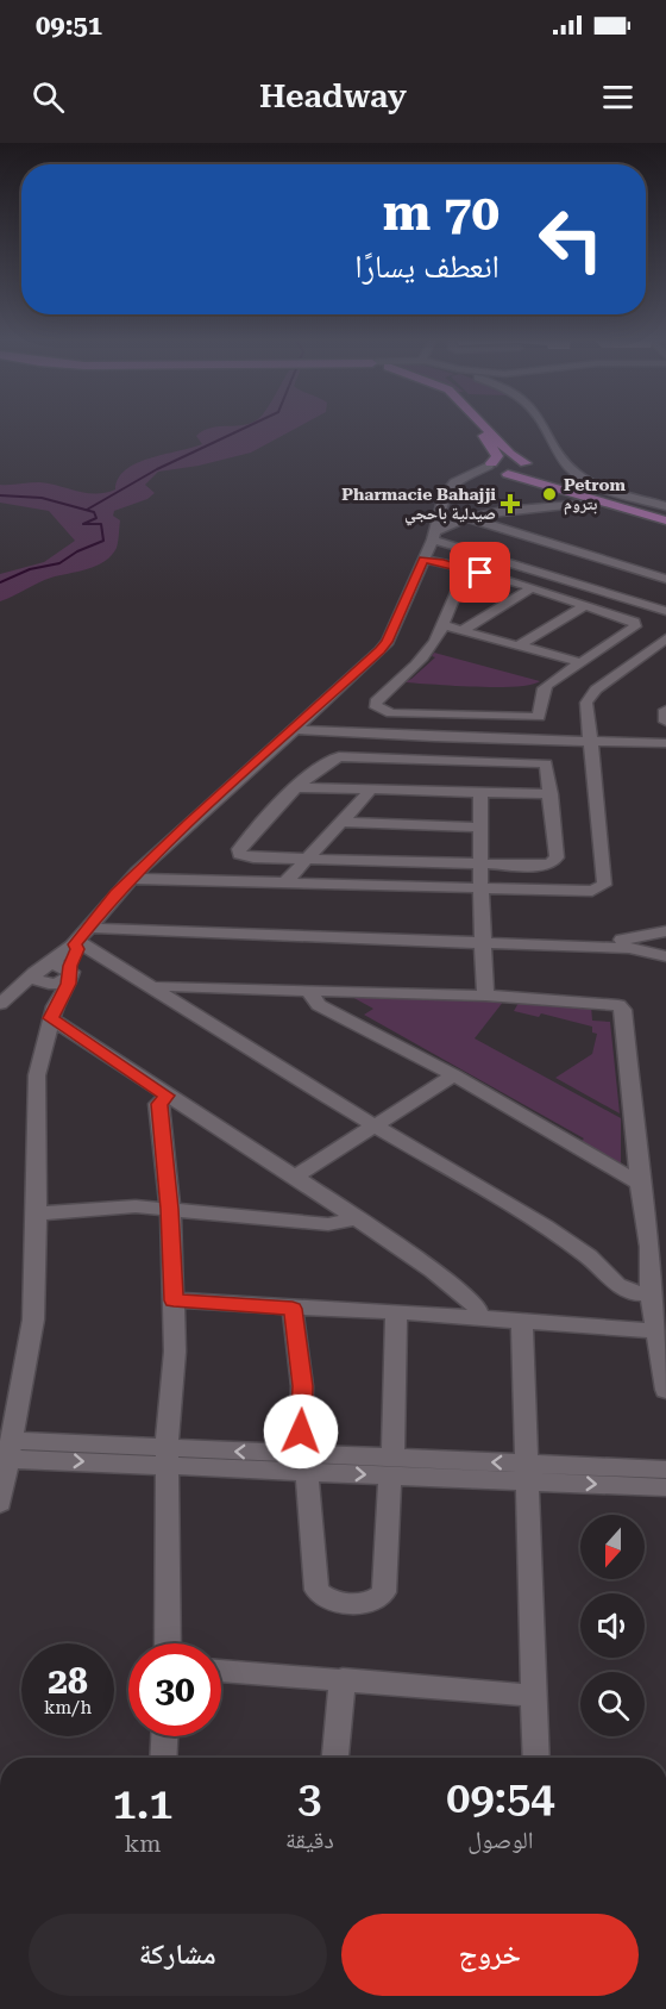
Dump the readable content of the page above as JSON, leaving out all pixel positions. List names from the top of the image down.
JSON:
{
  "places": {
    "other": ["Petrom بتروم"],
    "health": ["Pharmacie Bahajji صيدلية باحجي"]
  },
  "north": "bottom",
  "page": {
    "status": "09:51",
    "header": "Headway",
    "turn": ["70 m", "انعطف يسارًا"],
    "speed": "28 km/h",
    "limit": "30",
    "eta": [
      "09:54",
      "الوصول",
      "3",
      "دقيقة",
      "1.1",
      "km"
    ],
    "buttons": ["خروج", "مشاركة"]
  }
}
